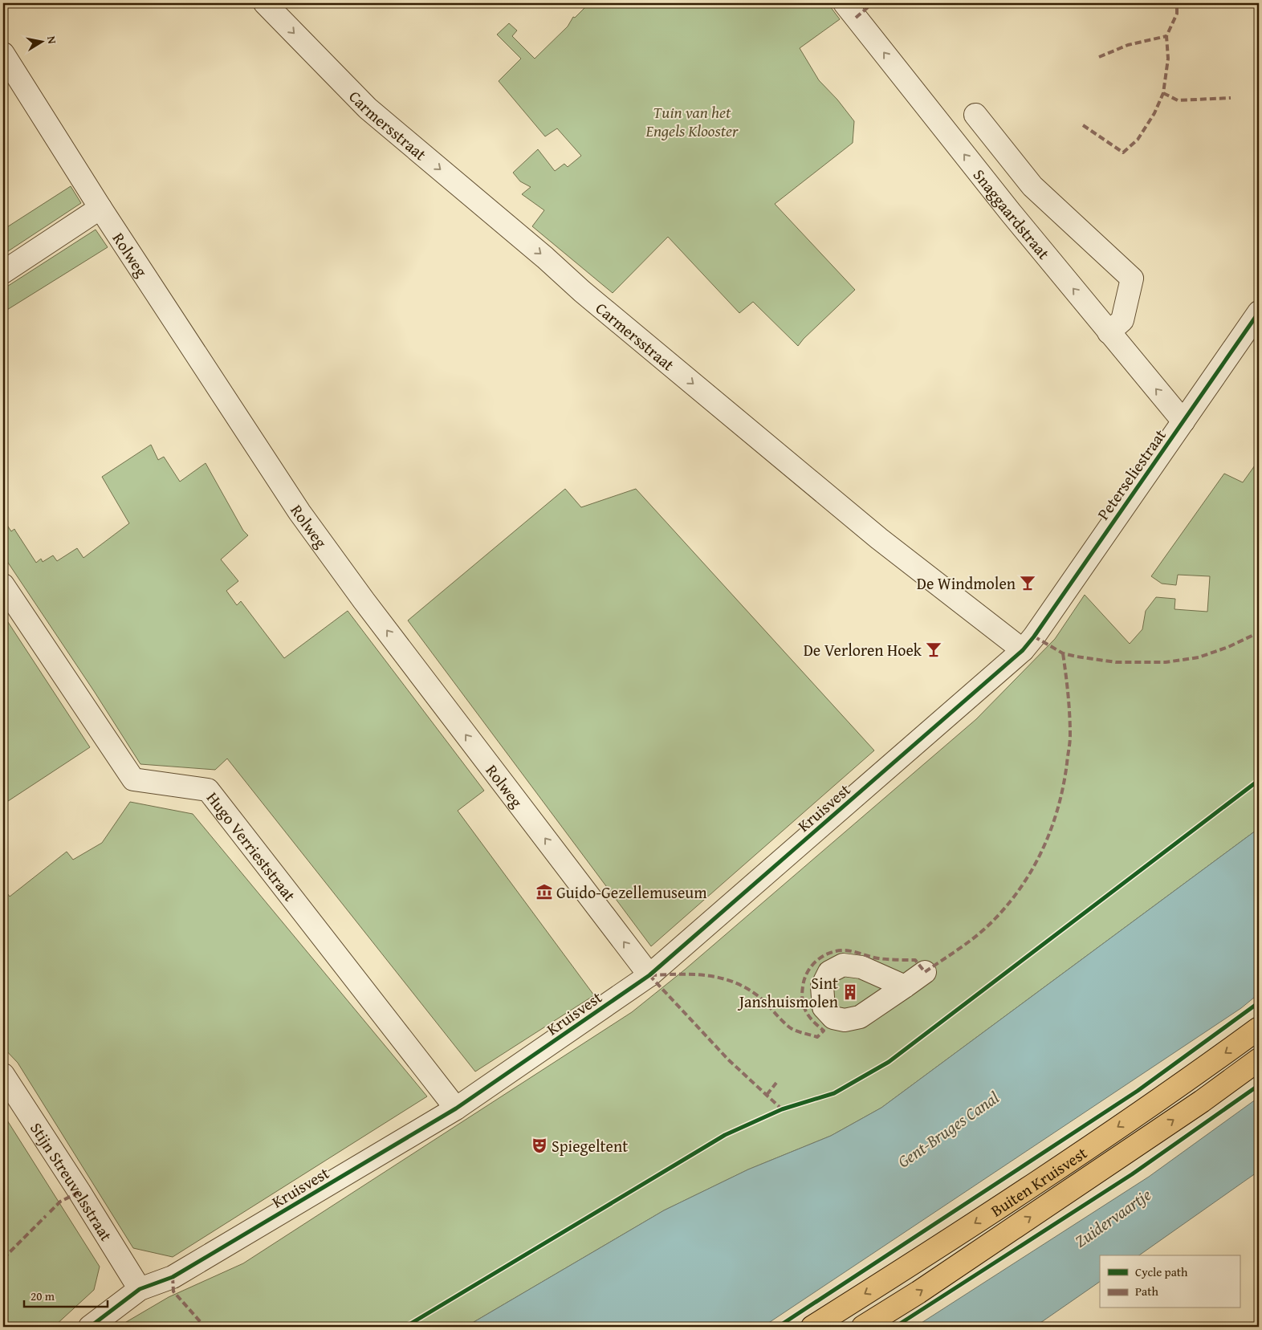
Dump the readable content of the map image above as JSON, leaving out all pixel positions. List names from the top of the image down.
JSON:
{
  "streets": {
    "main road": ["Buiten Kruisvest"],
    "street": [
      "Carmersstraat",
      "Snaggaardstraat",
      "Rolweg",
      "Peterseliestraat",
      "Kruisvest",
      "Hugo Verrieststraat",
      "Stijn Streuvelsstraat"
    ]
  },
  "crossings": [
    ["Carmersstraat", "Peterseliestraat"],
    ["Carmersstraat", "Kruisvest"],
    ["Snaggaardstraat", "Peterseliestraat"],
    ["Rolweg", "Kruisvest"],
    ["Peterseliestraat", "Kruisvest"],
    ["Kruisvest", "Hugo Verrieststraat"],
    ["Kruisvest", "Stijn Streuvelsstraat"]
  ],
  "one_way": ["Carmersstraat", "Snaggaardstraat", "Rolweg"],
  "water": ["Gent-Bruges Canal", "Zuidervaartje"],
  "parks": ["Tuin van het Engels Klooster"],
  "places": {
    "bar": ["De Windmolen", "De Verloren Hoek"],
    "museum": ["Guido-Gezellemuseum"],
    "building": ["Sint Janshuismolen"],
    "theatre": ["Spiegeltent"]
  },
  "legend": ["Cycle path", "Path"],
  "scale_bar": "20 m",
  "north": "right"
}
